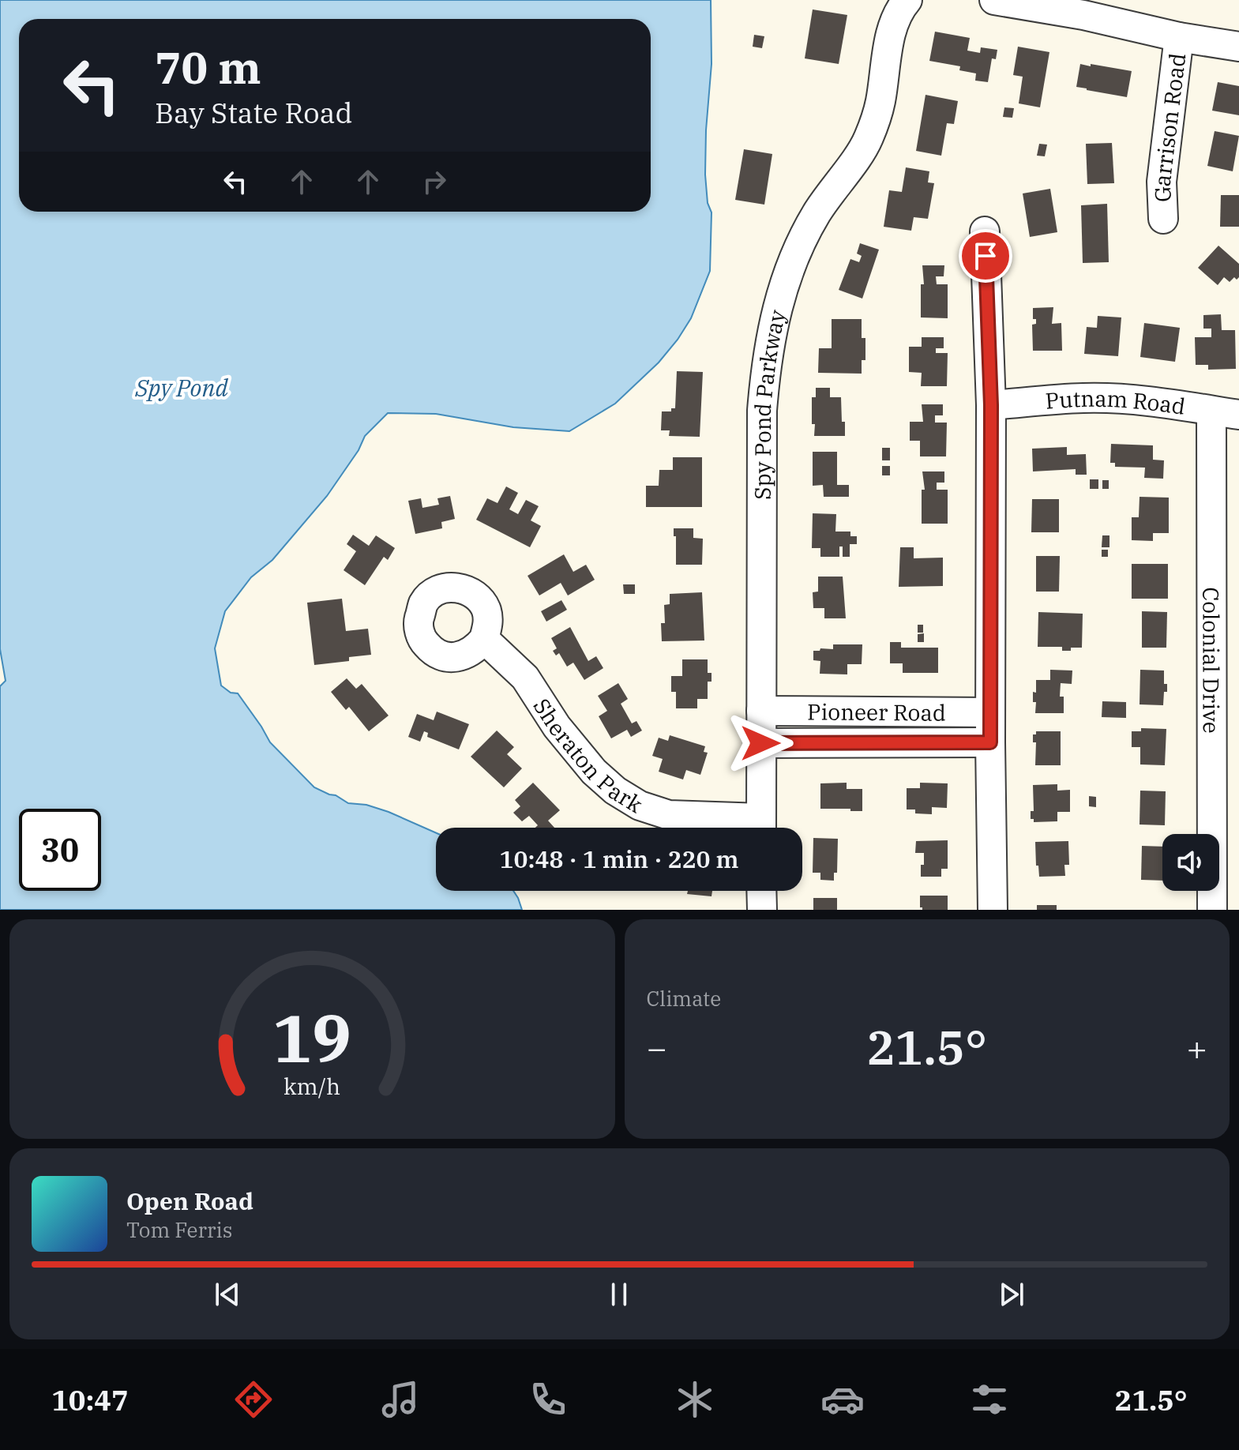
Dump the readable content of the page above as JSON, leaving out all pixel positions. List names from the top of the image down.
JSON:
{
  "streets": {
    "street": [
      "Garrison Road",
      "Putnam Road",
      "Spy Pond Parkway",
      "Colonial Drive",
      "Pioneer Road",
      "Sheraton Park"
    ]
  },
  "crossings": [
    ["Putnam Road", "Colonial Drive"],
    ["Spy Pond Parkway", "Pioneer Road"]
  ],
  "water": ["Spy Pond"],
  "page": {
    "turn": ["70 m", "Bay State Road"],
    "limit": "30",
    "trip": "10:48 · 1 min · 220 m",
    "tile": "Climate",
    "heat": ["−", "21.5°", "+"],
    "song": ["Open Road", "Tom Ferris"],
    "tabs": ["10:47", "21.5°"],
    "gauge": ["19", "km/h"]
  }
}
